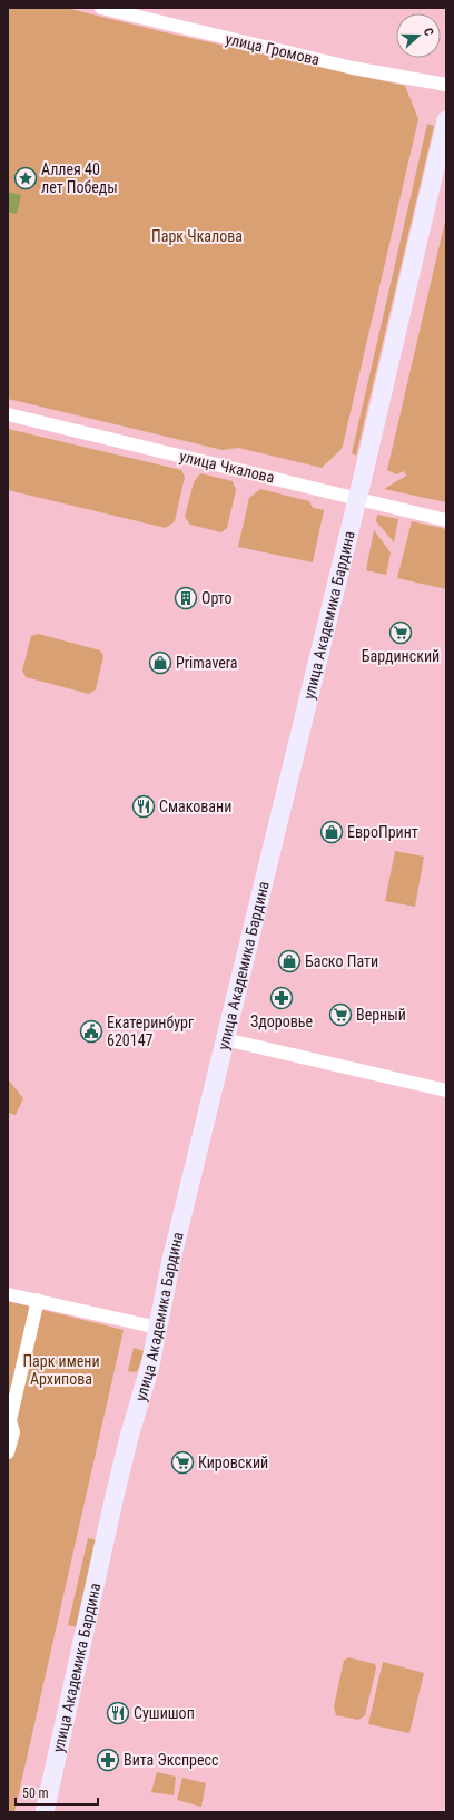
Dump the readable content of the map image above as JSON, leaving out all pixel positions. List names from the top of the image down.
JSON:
{
  "streets": {
    "street": ["улица Громова", "улица Чкалова", "улица Академика Бардина"]
  },
  "crossings": [
    ["улица Чкалова", "улица Академика Бардина"]
  ],
  "parks": ["Парк Чкалова", "Парк имени Архипова"],
  "places": {
    "place": ["Аллея 40 лет Победы"],
    "building": ["Орто"],
    "supermarket": ["Бардинский", "Верный", "Кировский"],
    "shop": ["Primavera", "ЕвроПринт", "Баско Пати"],
    "restaurant": ["Смаковани", "Сушишоп"],
    "pharmacy": ["Здоровье", "Вита Экспресс"],
    "public building": ["Екатеринбург 620147"]
  },
  "scale_bar": "50 m",
  "north": "right"
}
